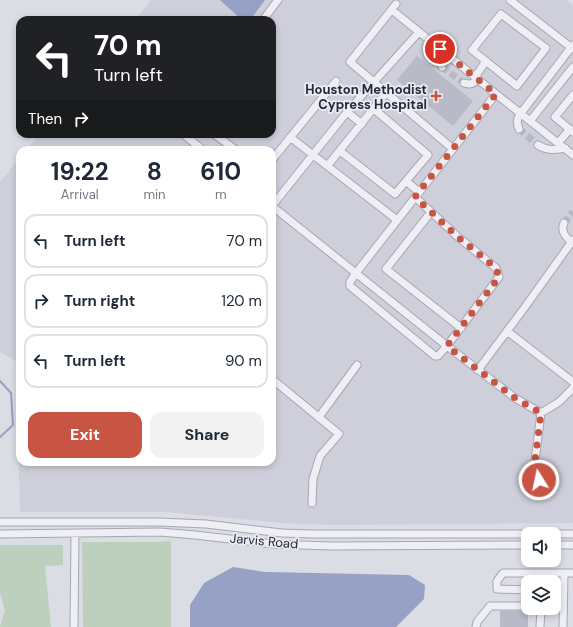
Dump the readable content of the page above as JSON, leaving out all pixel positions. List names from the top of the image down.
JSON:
{
  "streets": {
    "street": ["Jarvis Road"]
  },
  "places": {
    "health": ["Houston Methodist Cypress Hospital"]
  },
  "page": {
    "turn": ["70 m", "Turn left"],
    "then": "Then",
    "eta": [
      "19:22",
      "Arrival",
      "8",
      "min",
      "610",
      "m"
    ],
    "list": [
      {
        "name": "Turn left",
        "value": "70 m"
      },
      {
        "name": "Turn right",
        "value": "120 m"
      },
      {
        "name": "Turn left",
        "value": "90 m"
      }
    ],
    "buttons": ["Exit", "Share"]
  }
}
